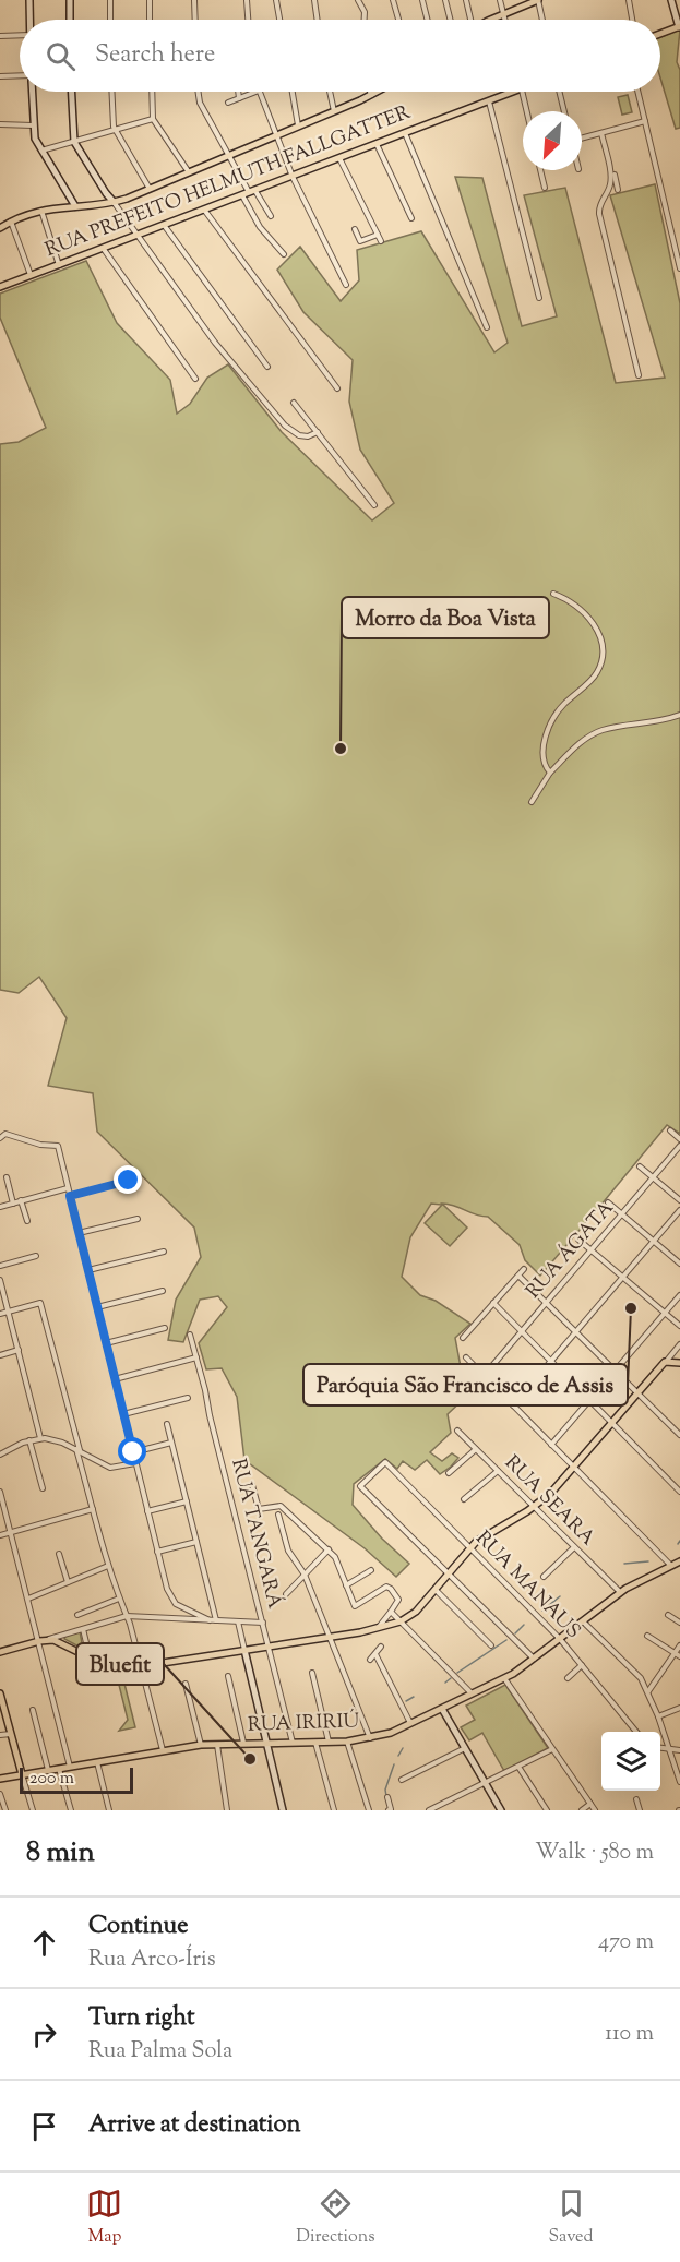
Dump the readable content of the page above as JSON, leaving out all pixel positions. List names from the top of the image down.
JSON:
{
  "streets": {
    "main road": ["RUA PREFEITO HELMUTH FALLGATTER", "RUA IRIRIÚ"],
    "street": [
      "RUA ÁGATA",
      "RUA SEARA",
      "RUA TANGARÁ",
      "RUA MANAUS"
    ]
  },
  "crossings": [
    ["RUA SEARA", "RUA IRIRIÚ"],
    ["RUA TANGARÁ", "RUA IRIRIÚ"],
    ["RUA MANAUS", "RUA IRIRIÚ"]
  ],
  "places": ["Morro da Boa Vista", "Paróquia São Francisco de Assis", "Bluefit"],
  "scale_bar": "200 m",
  "north": "bottom left",
  "page": {
    "search": "Search here",
    "scale": "200 m",
    "heading": ["8 min", "Walk · 580 m"],
    "list": [
      ["Continue", "Rua Arco-Íris", "470 m"],
      ["Turn right", "Rua Palma Sola", "110 m"],
      "Arrive at destination"
    ],
    "nav": ["Map", "Directions", "Saved"]
  }
}
